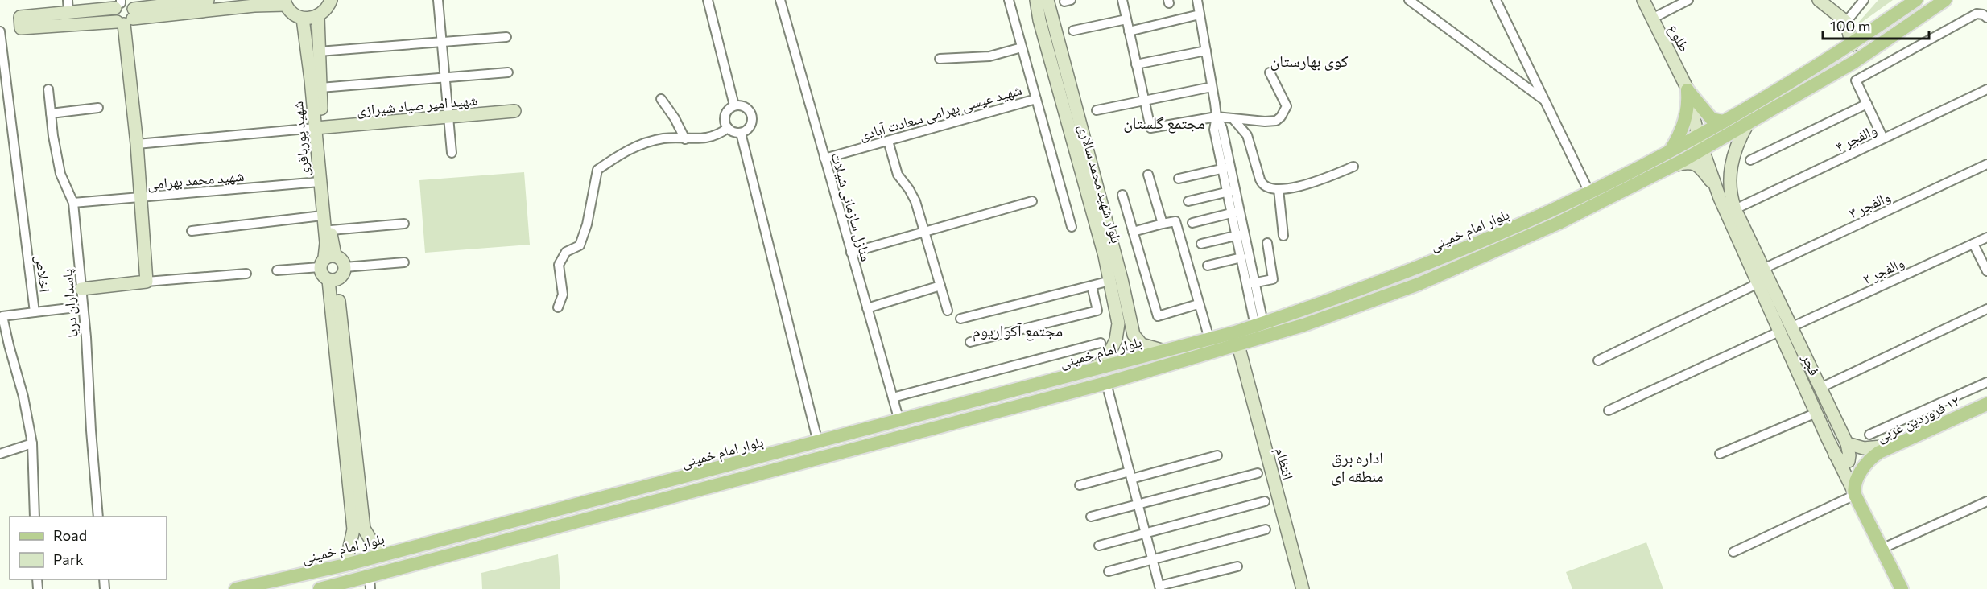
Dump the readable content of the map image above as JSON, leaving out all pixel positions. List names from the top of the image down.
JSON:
{
  "streets": {
    "main road": ["بلوار امام خمینی", "فجر", "١٢ فروردین غربى"],
    "street": [
      "طلوع",
      "شهید امیر صیاد شیرازی",
      "شهید عیسی بهرامی سعادت آبادی",
      "والفجر ۴",
      "شهید پورباقری",
      "شهید محمد بهرامی",
      "بلوار شهید محمد سالاری",
      "والفجر ۳",
      "منازل سازمانی شیلات",
      "والفجر ۲",
      "اخلاص",
      "پاسداران دریا",
      "انتظام"
    ]
  },
  "crossings": [
    ["طلوع", "بلوار امام خمینی"],
    ["طلوع", "فجر"],
    ["شهید امیر صیاد شیرازی", "شهید پورباقری"],
    ["شهید عیسی بهرامی سعادت آبادی", "منازل سازمانی شیلات"],
    ["والفجر ۴", "فجر"],
    ["شهید پورباقری", "شهید محمد بهرامی"],
    ["شهید محمد بهرامی", "پاسداران دریا"],
    ["بلوار شهید محمد سالاری", "بلوار امام خمینی"],
    ["والفجر ۳", "فجر"],
    ["منازل سازمانی شیلات", "بلوار امام خمینی"],
    ["بلوار امام خمینی", "فجر"],
    ["بلوار امام خمینی", "انتظام"],
    ["والفجر ۲", "فجر"],
    ["فجر", "١٢ فروردین غربى"]
  ],
  "districts": [
    "کوی بهارستان",
    "مجتمع گلستان",
    "مجتمع آکواریوم",
    "اداره برق منطقه ای"
  ],
  "legend": ["Road", "Park"],
  "scale_bar": "100 m"
}
